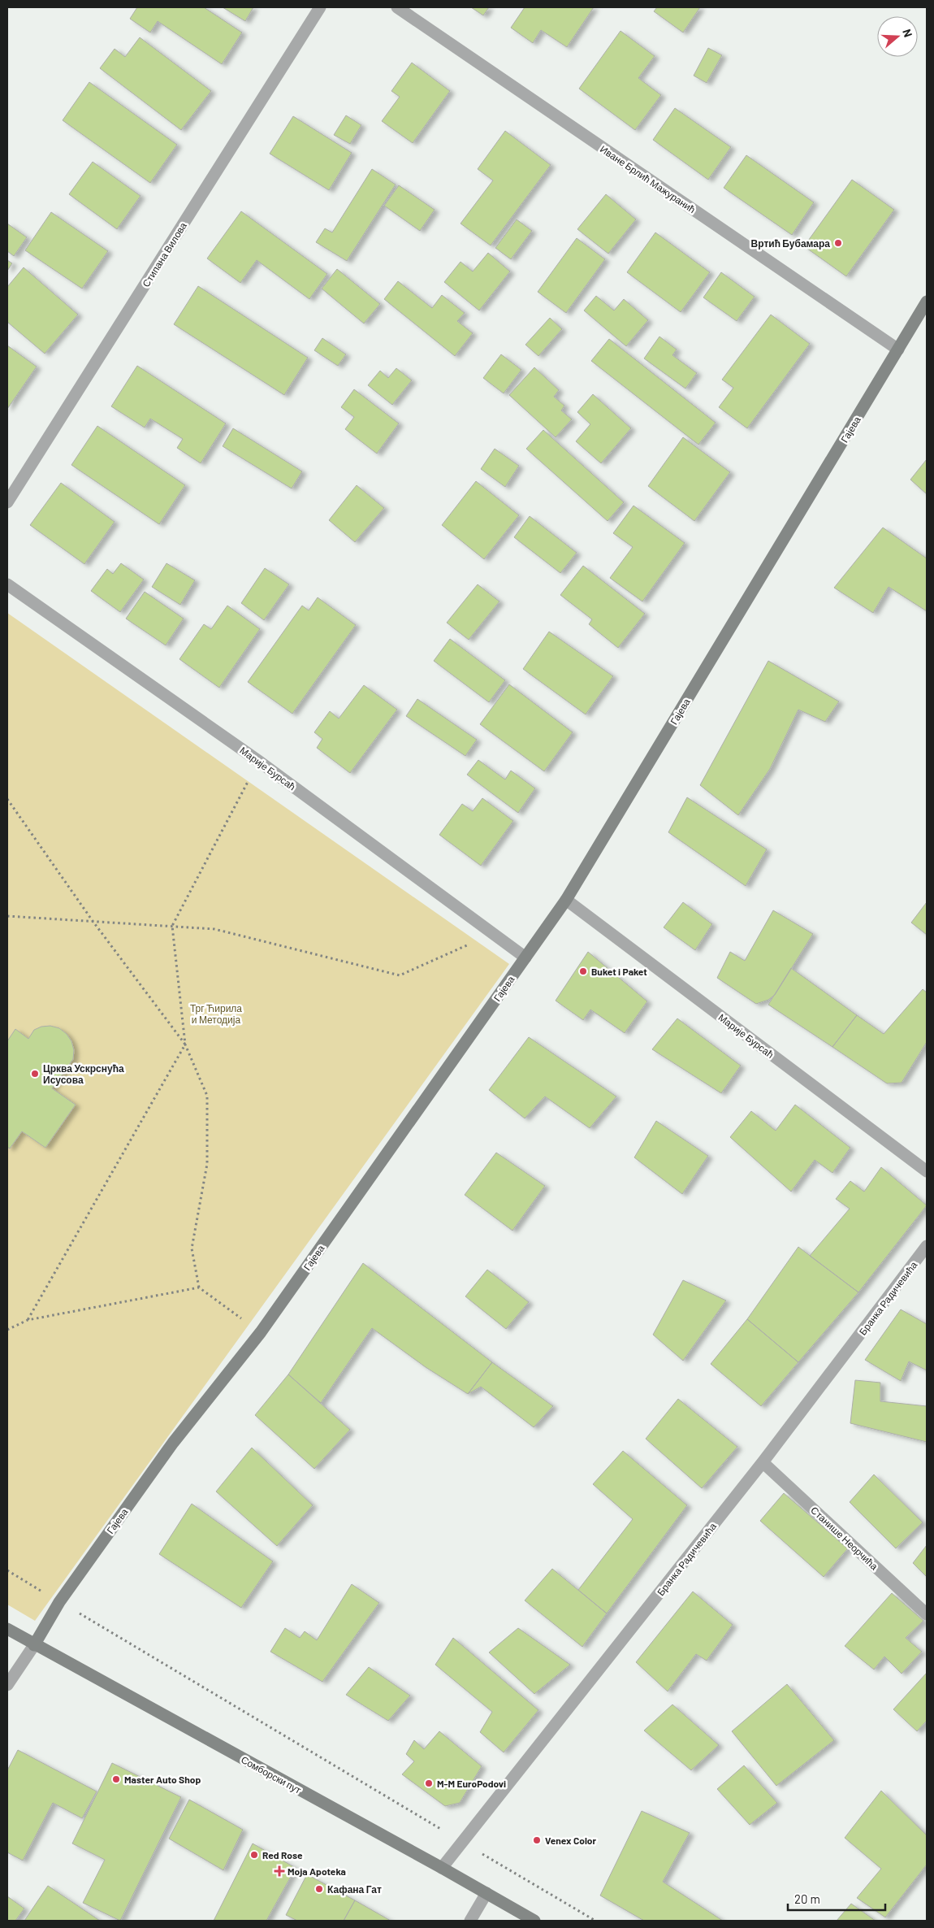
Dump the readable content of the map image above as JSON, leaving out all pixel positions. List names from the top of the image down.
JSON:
{
  "streets": {
    "street": [
      "Иване Брлић Мажуранић",
      "Стипана Вилова",
      "Гајева",
      "Марије Бурсаћ",
      "Бранка Радичевића",
      "Станише Неорчића",
      "Сомборски пут"
    ]
  },
  "crossings": [
    ["Иване Брлић Мажуранић", "Гајева"],
    ["Гајева", "Марије Бурсаћ"],
    ["Гајева", "Сомборски пут"],
    ["Бранка Радичевића", "Станише Неорчића"],
    ["Бранка Радичевића", "Сомборски пут"]
  ],
  "parks": ["Трг Ћирила и Методија"],
  "places": {
    "other": [
      "Вртић Бубамара",
      "Buket i Paket",
      "Црква Ускрснућа Исусова",
      "Master Auto Shop",
      "M-M EuroPodovi",
      "Venex Color",
      "Red Rose",
      "Кафана Гат"
    ],
    "health": ["Moja Apoteka"]
  },
  "scale_bar": "20 m",
  "north": "right"
}
